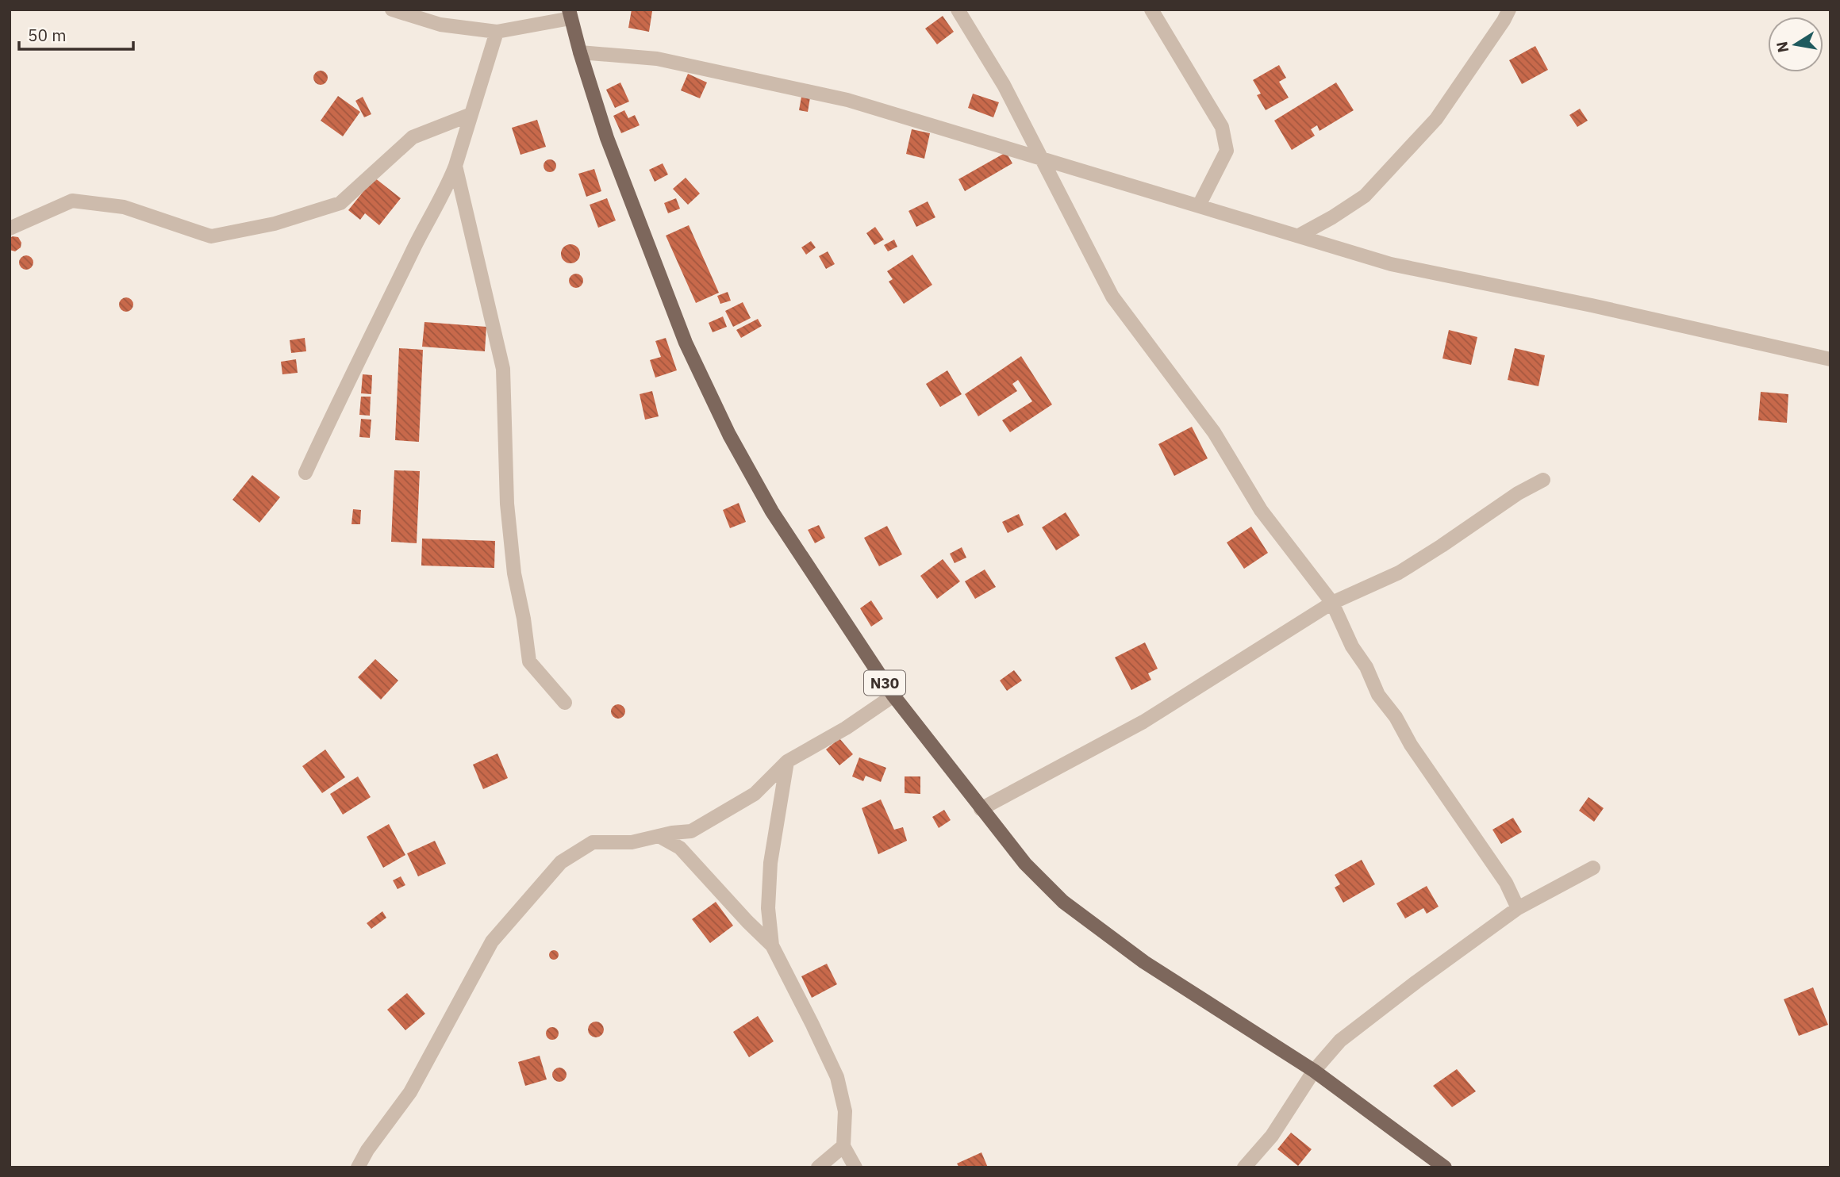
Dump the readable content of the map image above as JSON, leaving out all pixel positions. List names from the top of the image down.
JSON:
{
  "streets": {
    "main road": ["N30"]
  },
  "scale_bar": "50 m",
  "north": "left"
}
